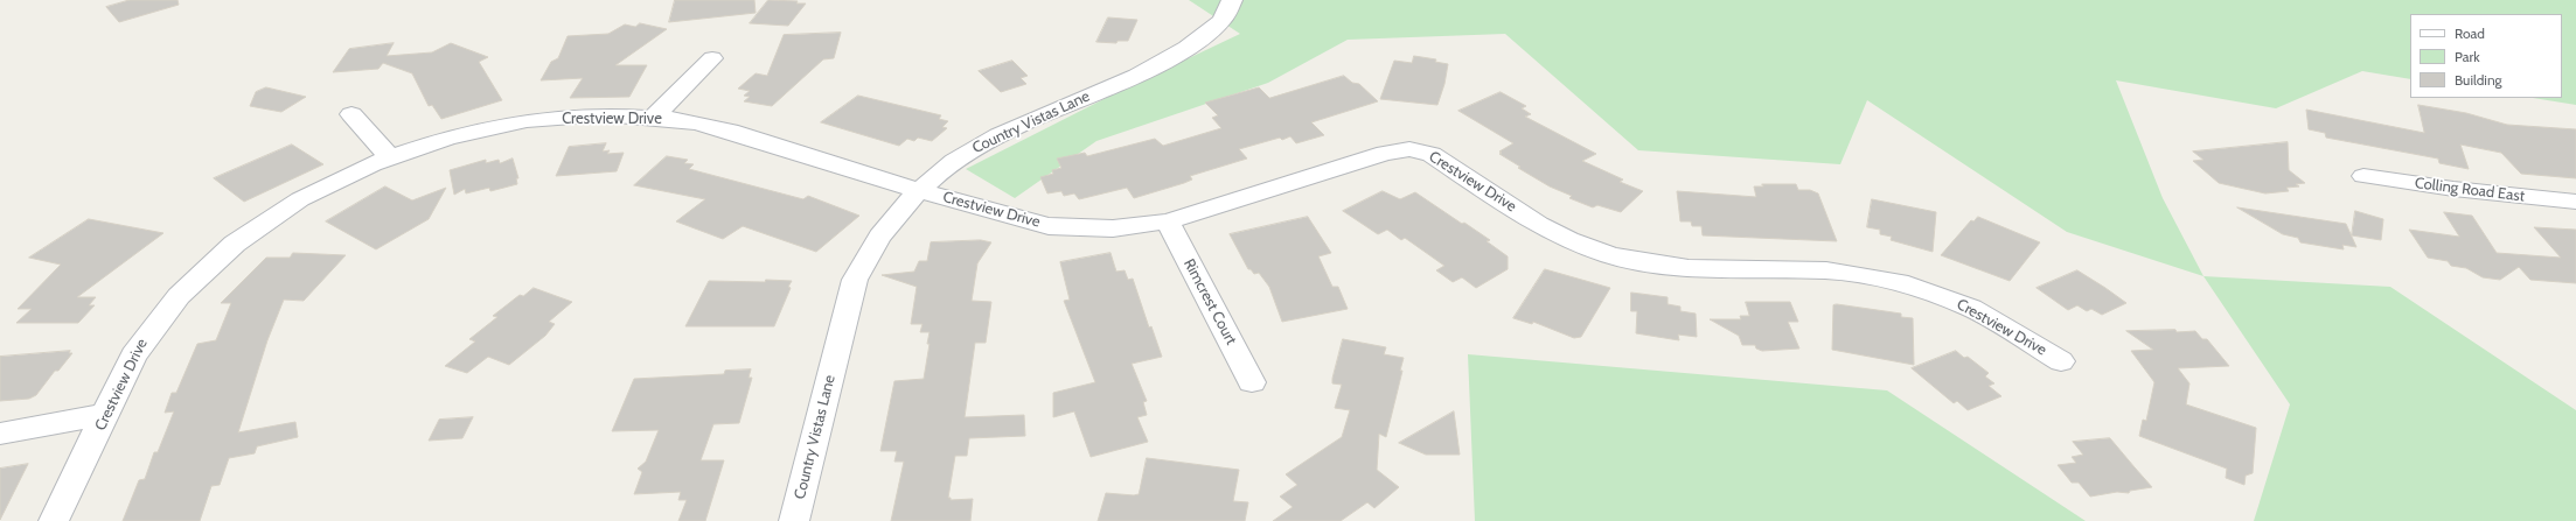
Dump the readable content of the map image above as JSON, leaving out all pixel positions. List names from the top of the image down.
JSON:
{
  "streets": {
    "street": [
      "Crestview Drive",
      "Country Vistas Lane",
      "Colling Road East",
      "Rimcrest Court"
    ]
  },
  "crossings": [
    ["Crestview Drive", "Country Vistas Lane"],
    ["Crestview Drive", "Rimcrest Court"]
  ],
  "legend": ["Road", "Park", "Building"]
}
